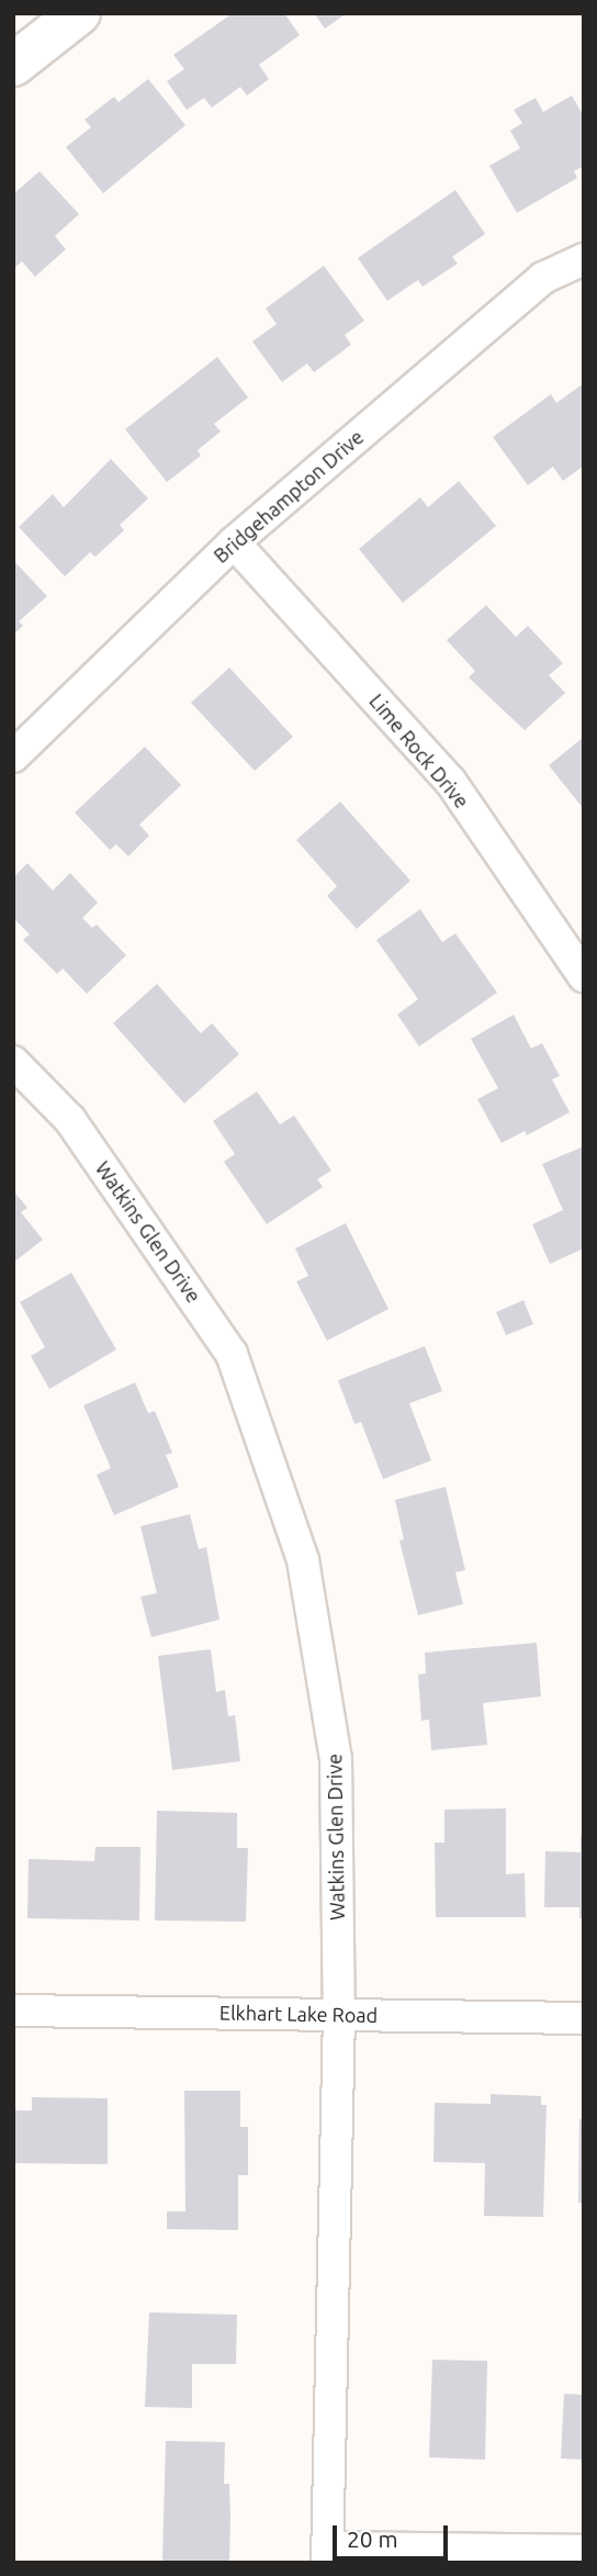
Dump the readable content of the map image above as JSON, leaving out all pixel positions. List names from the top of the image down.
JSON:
{
  "streets": {
    "street": [
      "Bridgehampton Drive",
      "Lime Rock Drive",
      "Watkins Glen Drive",
      "Elkhart Lake Road"
    ]
  },
  "crossings": [
    ["Bridgehampton Drive", "Lime Rock Drive"],
    ["Watkins Glen Drive", "Elkhart Lake Road"]
  ],
  "scale_bar": "20 m"
}
